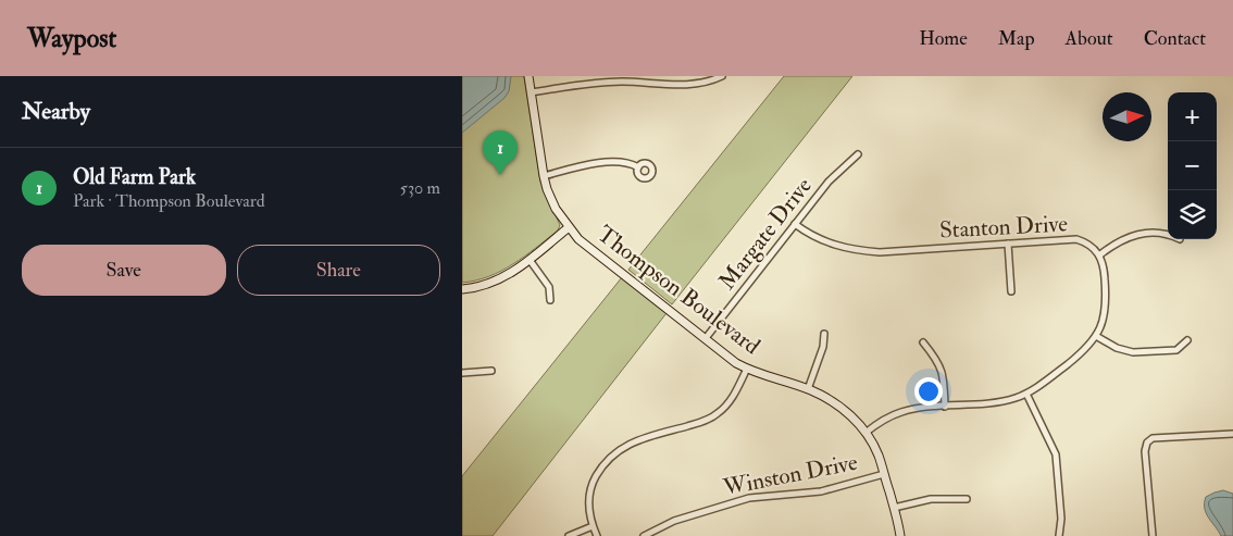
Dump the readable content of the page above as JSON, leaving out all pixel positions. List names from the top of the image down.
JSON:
{
  "streets": {
    "street": [
      "Stanton Drive",
      "Margate Drive",
      "Thompson Boulevard",
      "Winston Drive"
    ]
  },
  "crossings": [
    ["Stanton Drive", "Margate Drive"],
    ["Margate Drive", "Thompson Boulevard"],
    ["Thompson Boulevard", "Winston Drive"]
  ],
  "north": "right",
  "page": {
    "header": "Waypost",
    "nav": [
      "Home",
      "Map",
      "About",
      "Contact"
    ],
    "heading": "Nearby",
    "map_buttons": ["+", "−"],
    "pins": "1",
    "list": [
      {
        "mark": "1",
        "name": "Old Farm Park",
        "note": "Park · Thompson Boulevard",
        "value": "530 m"
      }
    ],
    "buttons": ["Save", "Share"]
  }
}
